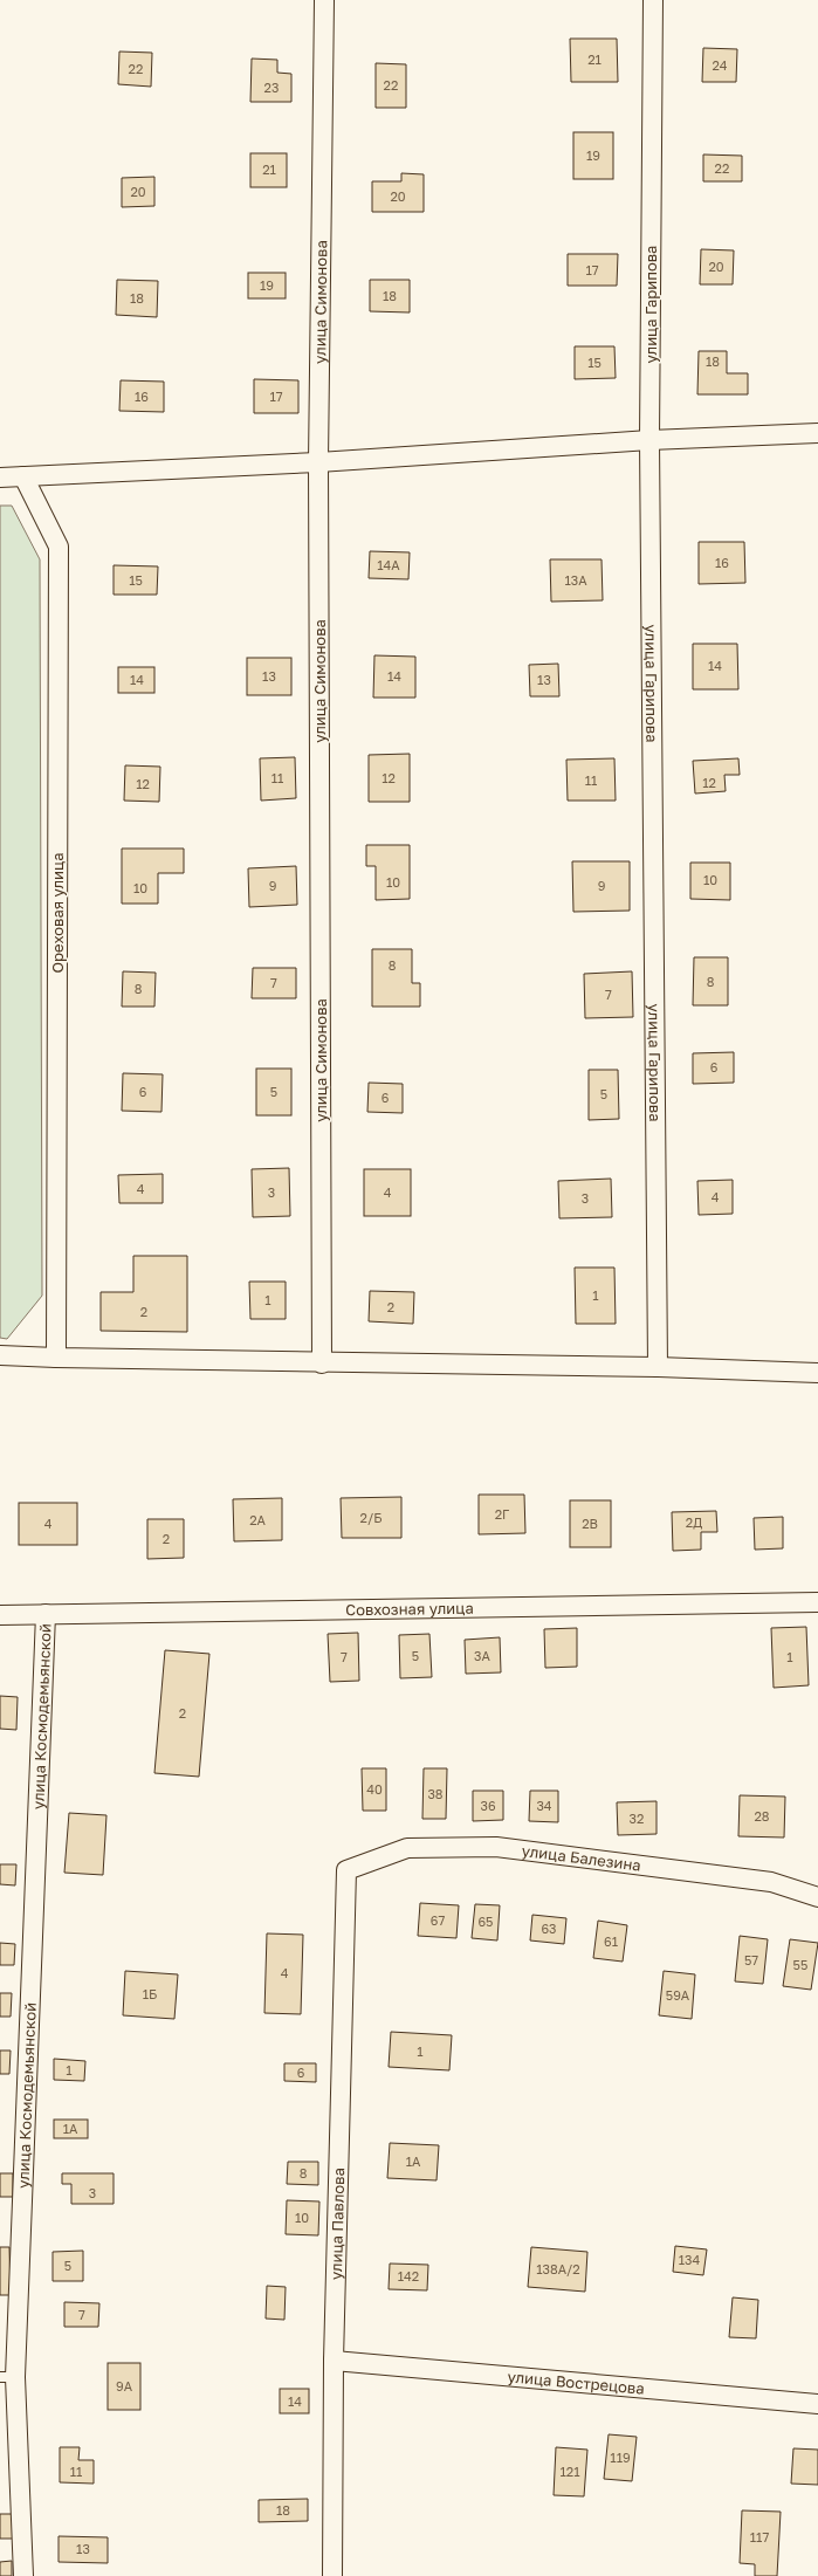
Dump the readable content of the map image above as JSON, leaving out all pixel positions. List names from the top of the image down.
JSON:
{
  "streets": {
    "street": [
      "улица Симонова",
      "улица Гарипова",
      "Ореховая улица",
      "Совхозная улица",
      "улица Космодемьянской",
      "улица Балезина",
      "улица Павлова",
      "улица Вострецова"
    ]
  },
  "crossings": [
    ["Совхозная улица", "улица Космодемьянской"],
    ["улица Балезина", "улица Павлова"],
    ["улица Павлова", "улица Вострецова"]
  ],
  "house_numbers": [
    "21",
    "24",
    "22",
    "22",
    "23",
    "19",
    "22",
    "21",
    "20",
    "20",
    "20",
    "17",
    "19",
    "18",
    "18",
    "18",
    "15",
    "16",
    "17",
    "16",
    "14А",
    "15",
    "13А",
    "14",
    "13",
    "14",
    "14",
    "13",
    "11",
    "12",
    "11",
    "12",
    "12",
    "10",
    "10",
    "9",
    "9",
    "10",
    "8",
    "8",
    "7",
    "8",
    "7",
    "6",
    "6",
    "5",
    "5",
    "6",
    "4",
    "3",
    "4",
    "4",
    "3",
    "1",
    "1",
    "2",
    "2",
    "2Г",
    "2/Б",
    "2А",
    "2Д",
    "4",
    "2В",
    "2",
    "5",
    "3А",
    "7",
    "1",
    "2",
    "40",
    "38",
    "36",
    "34",
    "28",
    "32",
    "67",
    "65",
    "63",
    "61",
    "57",
    "55",
    "4",
    "1Б",
    "59А",
    "1",
    "1",
    "6",
    "1А",
    "1А",
    "8",
    "3",
    "10",
    "134",
    "5",
    "138А/2",
    "142",
    "7",
    "9А",
    "14",
    "119",
    "11",
    "121",
    "18",
    "117",
    "13"
  ]
}
